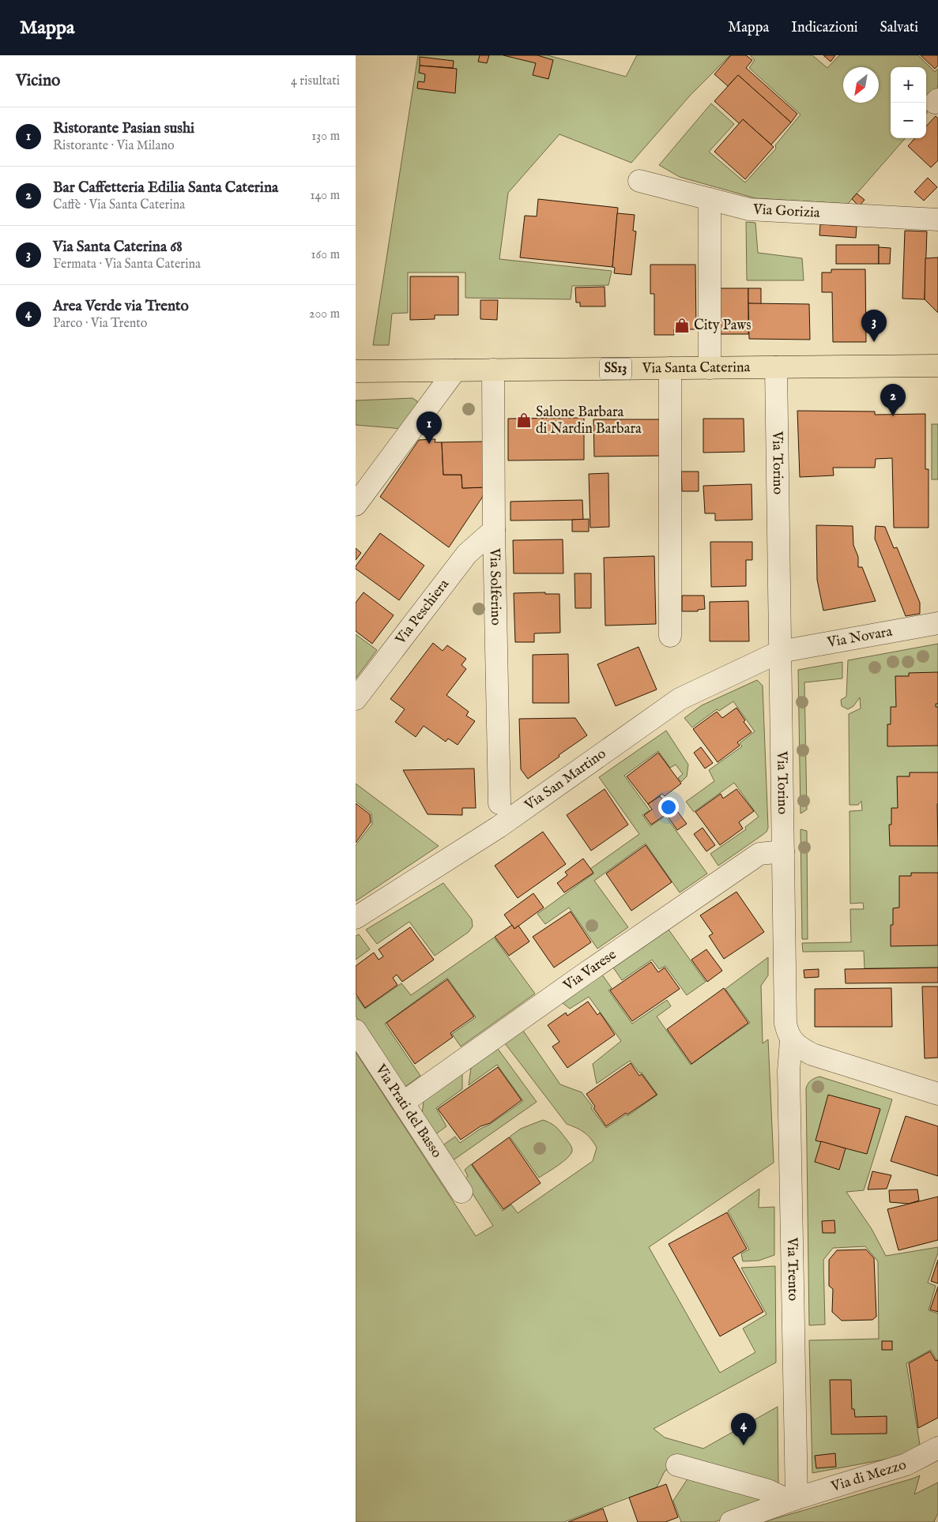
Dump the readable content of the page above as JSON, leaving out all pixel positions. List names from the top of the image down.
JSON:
{
  "streets": {
    "main road": ["Via Santa Caterina", "SS13"],
    "street": [
      "Via Gorizia",
      "Via Torino",
      "Via Solferino",
      "Via Peschiera",
      "Via Novara",
      "Via San Martino",
      "Via Varese",
      "Via Prati del Basso",
      "Via Trento",
      "Via di Mezzo"
    ]
  },
  "crossings": [
    ["Via Santa Caterina", "SS13"],
    ["Via Santa Caterina", "Via Torino"],
    ["Via Santa Caterina", "Via Solferino"],
    ["Via Torino", "Via Novara"],
    ["Via Torino", "Via San Martino"],
    ["Via Torino", "Via Varese"],
    ["Via Torino", "Via Trento"],
    ["Via Solferino", "Via Peschiera"],
    ["Via Novara", "Via San Martino"],
    ["Via Varese", "Via Prati del Basso"],
    ["Via Trento", "Via di Mezzo"]
  ],
  "places": {
    "shop": ["City Paws", "Salone Barbara di Nardin Barbara"]
  },
  "north": "bottom left",
  "page": {
    "header": "Mappa",
    "nav": ["Mappa", "Indicazioni", "Salvati"],
    "heading": ["Vicino", "4 risultati"],
    "map_buttons": ["+", "−"],
    "list": [
      {
        "mark": "1",
        "name": "Ristorante Pasian sushi",
        "note": "Ristorante · Via Milano",
        "value": "130 m"
      },
      {
        "mark": "2",
        "name": "Bar Caffetteria Edilia Santa Caterina",
        "note": "Caffè · Via Santa Caterina",
        "value": "140 m"
      },
      {
        "mark": "3",
        "name": "Via Santa Caterina 68",
        "note": "Fermata · Via Santa Caterina",
        "value": "160 m"
      },
      {
        "mark": "4",
        "name": "Area Verde via Trento",
        "note": "Parco · Via Trento",
        "value": "200 m"
      }
    ],
    "pins": [
      "3",
      "2",
      "1",
      "4"
    ]
  }
}
